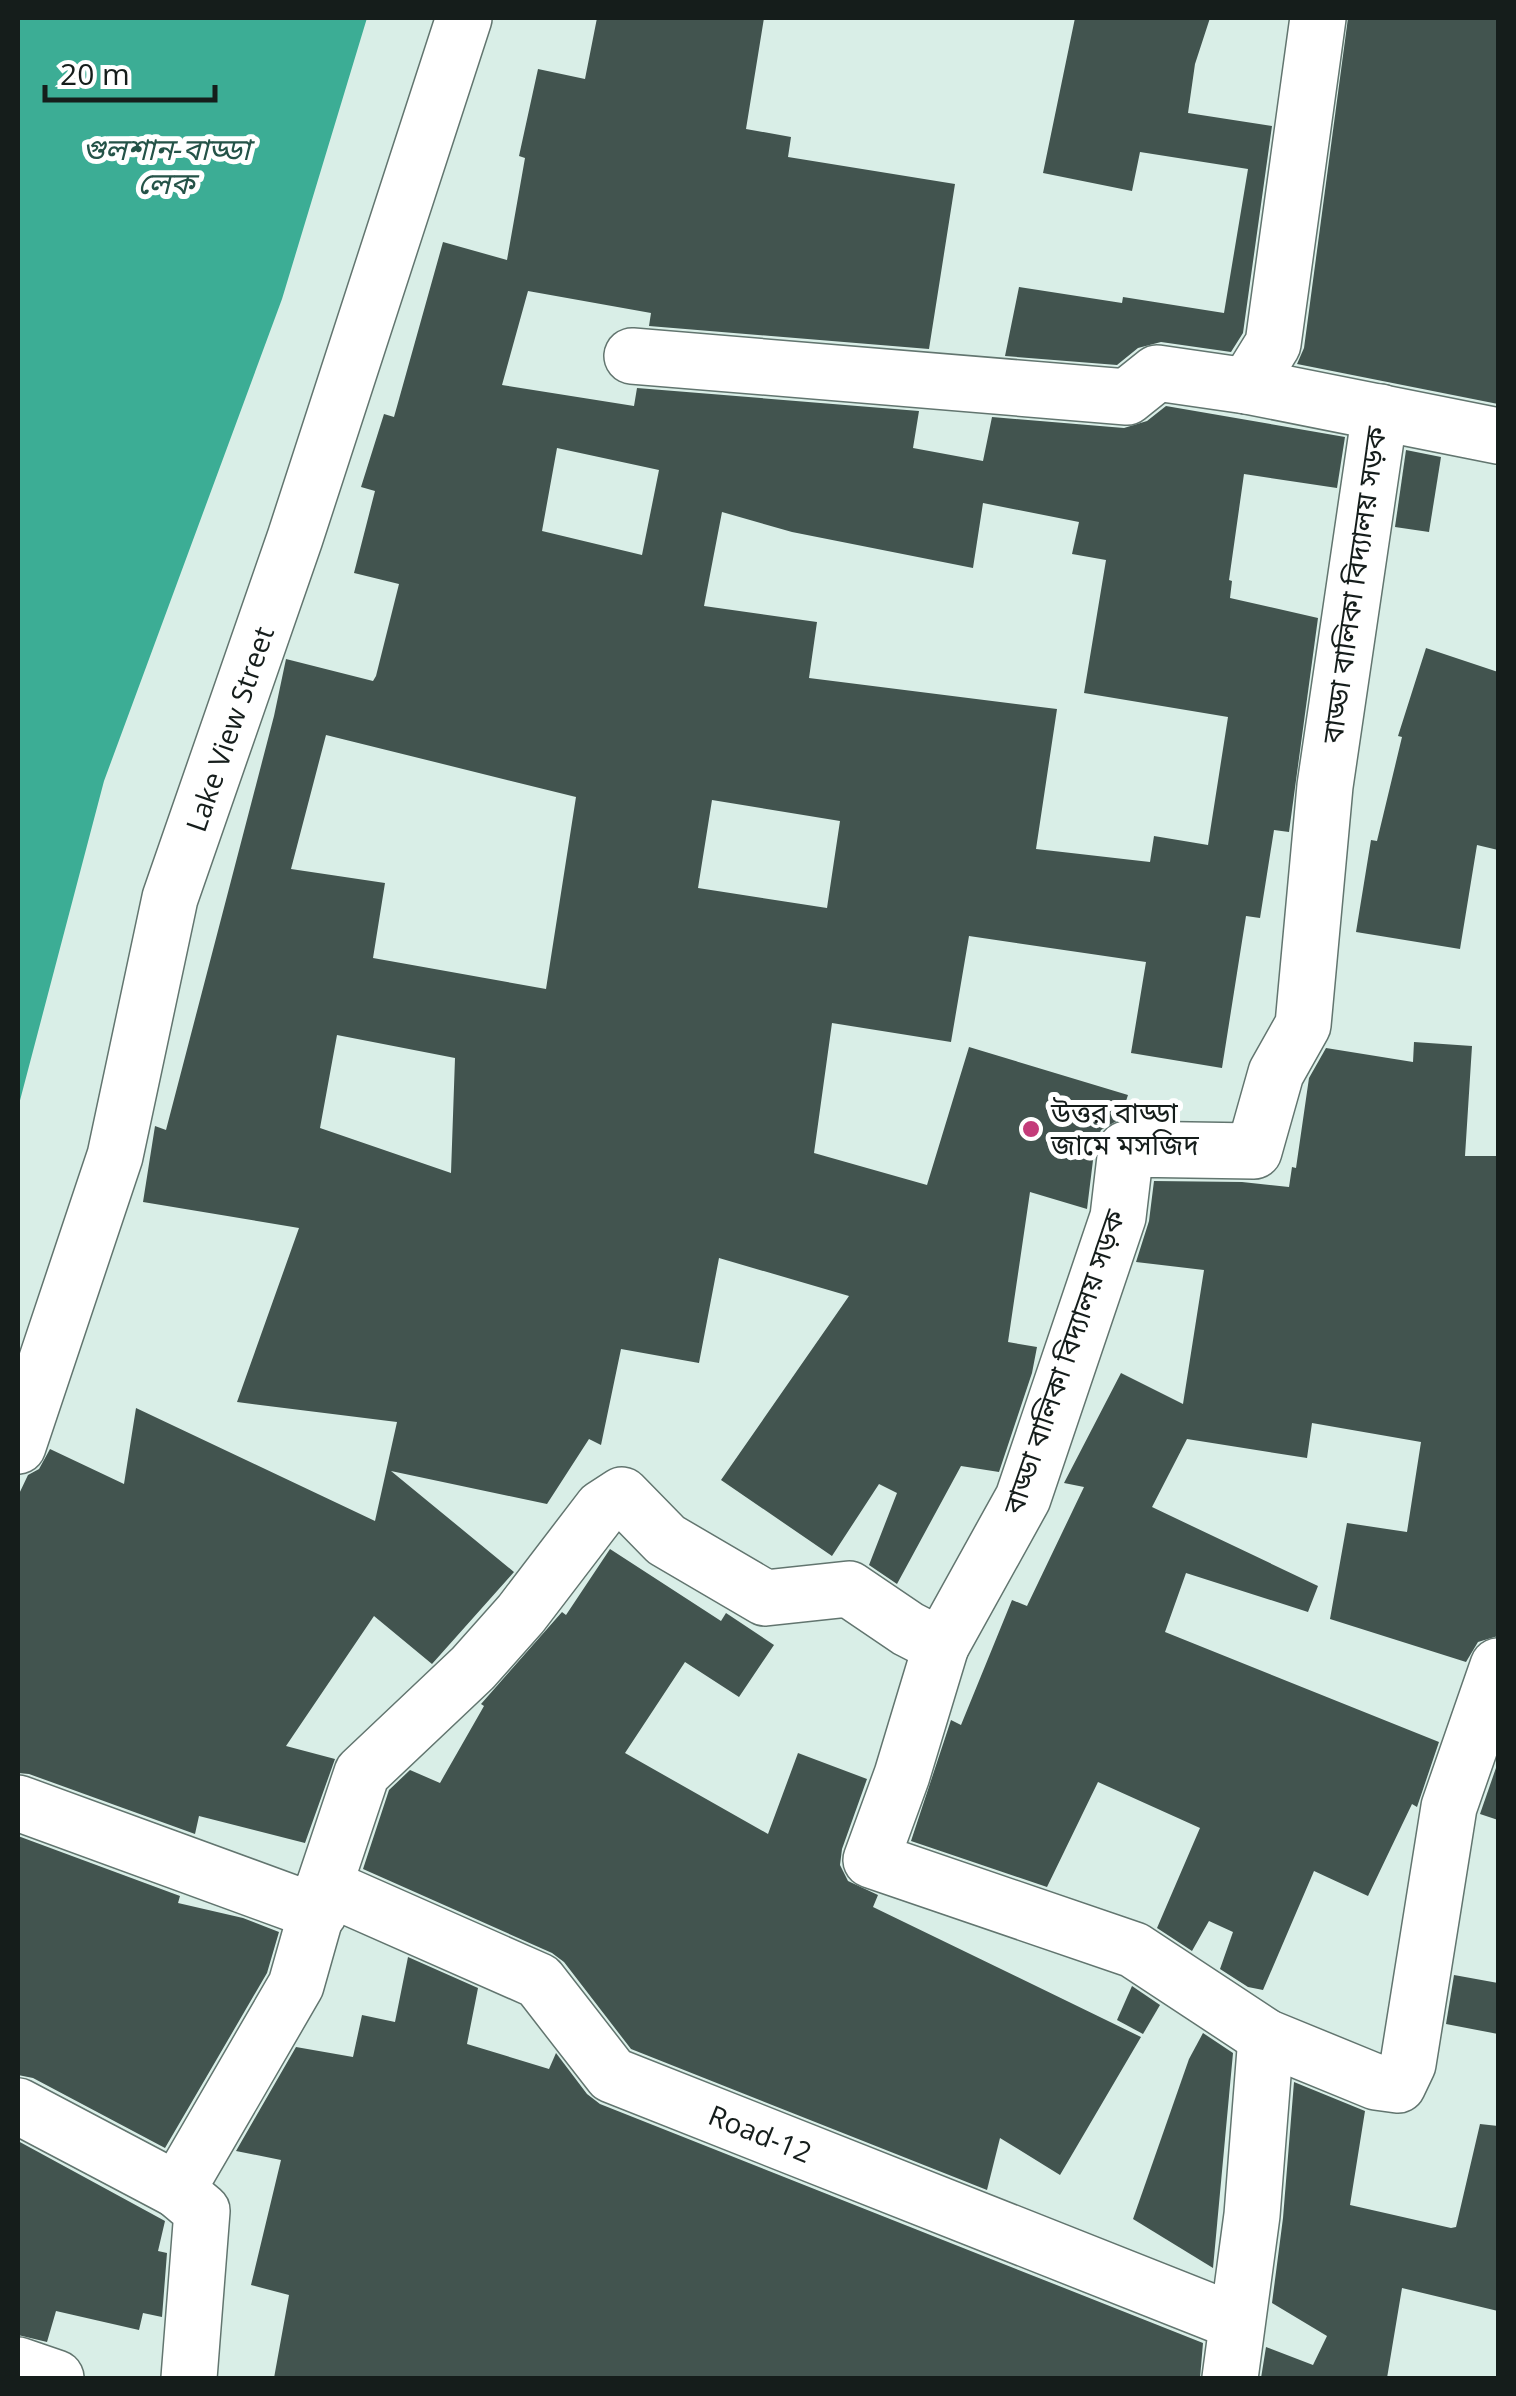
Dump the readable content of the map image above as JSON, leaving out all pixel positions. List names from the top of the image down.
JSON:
{
  "streets": {
    "street": ["বাড্ডা বালিকা বিদ্যালয় সড়ক", "Lake View Street", "Road-12"]
  },
  "water": ["গুলশান-বাড্ডা লেক"],
  "places": ["উত্তর বাড্ডা জামে মসজিদ"],
  "scale_bar": "20 m"
}
